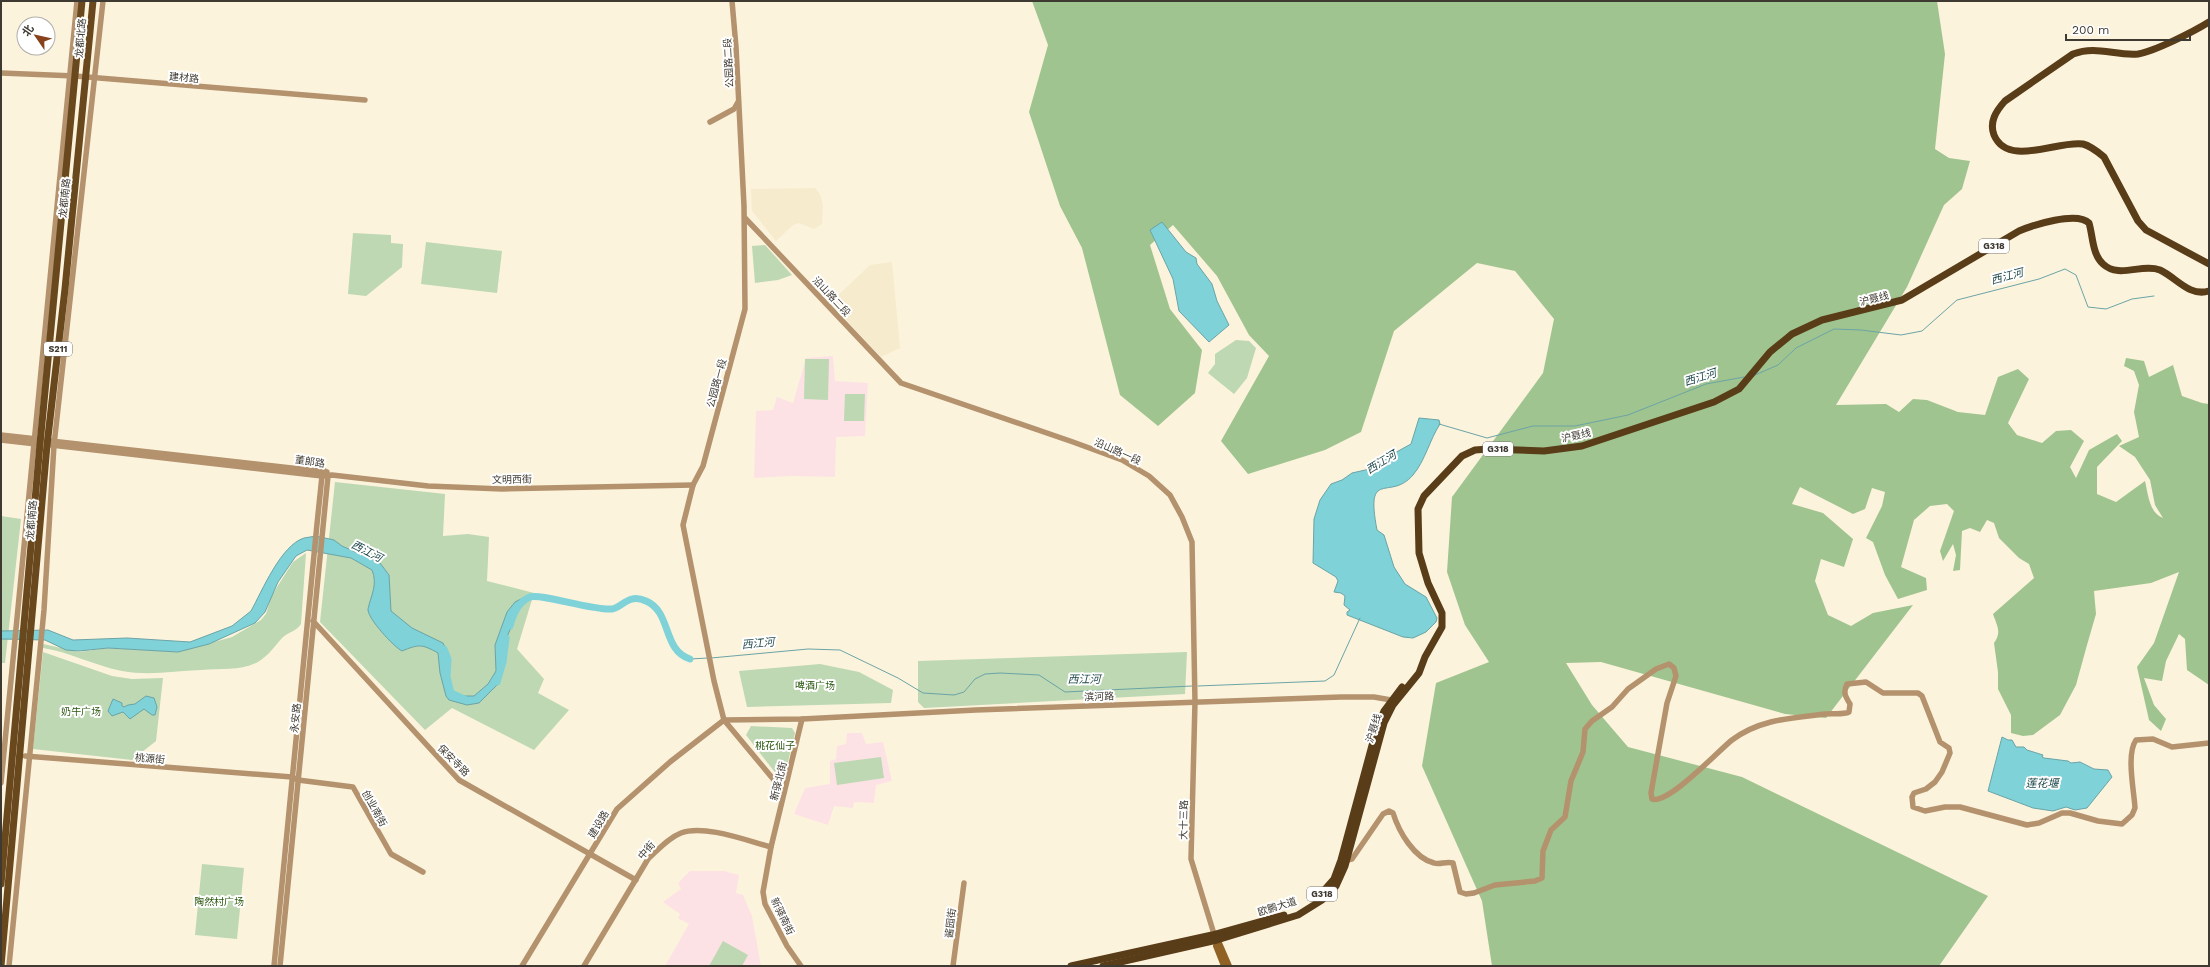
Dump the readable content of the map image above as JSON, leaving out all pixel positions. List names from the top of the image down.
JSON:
{
  "streets": {
    "highway": ["G318", "沪聂线", "欧鹏大道"],
    "main road": ["龙都北路", "龙都南路", "S211"],
    "street": [
      "公园路二段",
      "建材路",
      "沿山路二段",
      "公园路一段",
      "沿山路一段",
      "董郞路",
      "文明西街",
      "滨河路",
      "永安路",
      "桃源街",
      "保安寺路",
      "新驿北街",
      "创业南街",
      "大十三路",
      "建设路",
      "中街",
      "新驿南街",
      "酱园街"
    ]
  },
  "crossings": [
    ["龙都北路", "建材路"],
    ["龙都北路", "龙都南路"],
    ["公园路二段", "公园路一段"],
    ["建材路", "龙都南路"],
    ["龙都南路", "董郞路"],
    ["龙都南路", "桃源街"],
    ["沿山路二段", "公园路一段"],
    ["沿山路二段", "沿山路一段"],
    ["沪聂线", "滨河路"],
    ["沪聂线", "大十三路"],
    ["沪聂线", "欧鹏大道"],
    ["公园路一段", "文明西街"],
    ["公园路一段", "滨河路"],
    ["公园路一段", "建设路"],
    ["沿山路一段", "滨河路"],
    ["沿山路一段", "大十三路"],
    ["董郞路", "文明西街"],
    ["董郞路", "永安路"],
    ["文明西街", "永安路"],
    ["滨河路", "新驿北街"],
    ["滨河路", "大十三路"],
    ["滨河路", "建设路"],
    ["滨河路", "欧鹏大道"],
    ["永安路", "桃源街"],
    ["永安路", "保安寺路"],
    ["永安路", "创业南街"],
    ["桃源街", "创业南街"],
    ["保安寺路", "建设路"],
    ["保安寺路", "中街"],
    ["新驿北街", "中街"],
    ["新驿北街", "新驿南街"],
    ["大十三路", "欧鹏大道"],
    ["中街", "新驿南街"]
  ],
  "water": ["西江河", "莲花堰"],
  "parks": [
    "啤酒广场",
    "奶牛广场",
    "桃花仙子",
    "陶然村广场"
  ],
  "scale_bar": "200 m",
  "north": "top left"
}
